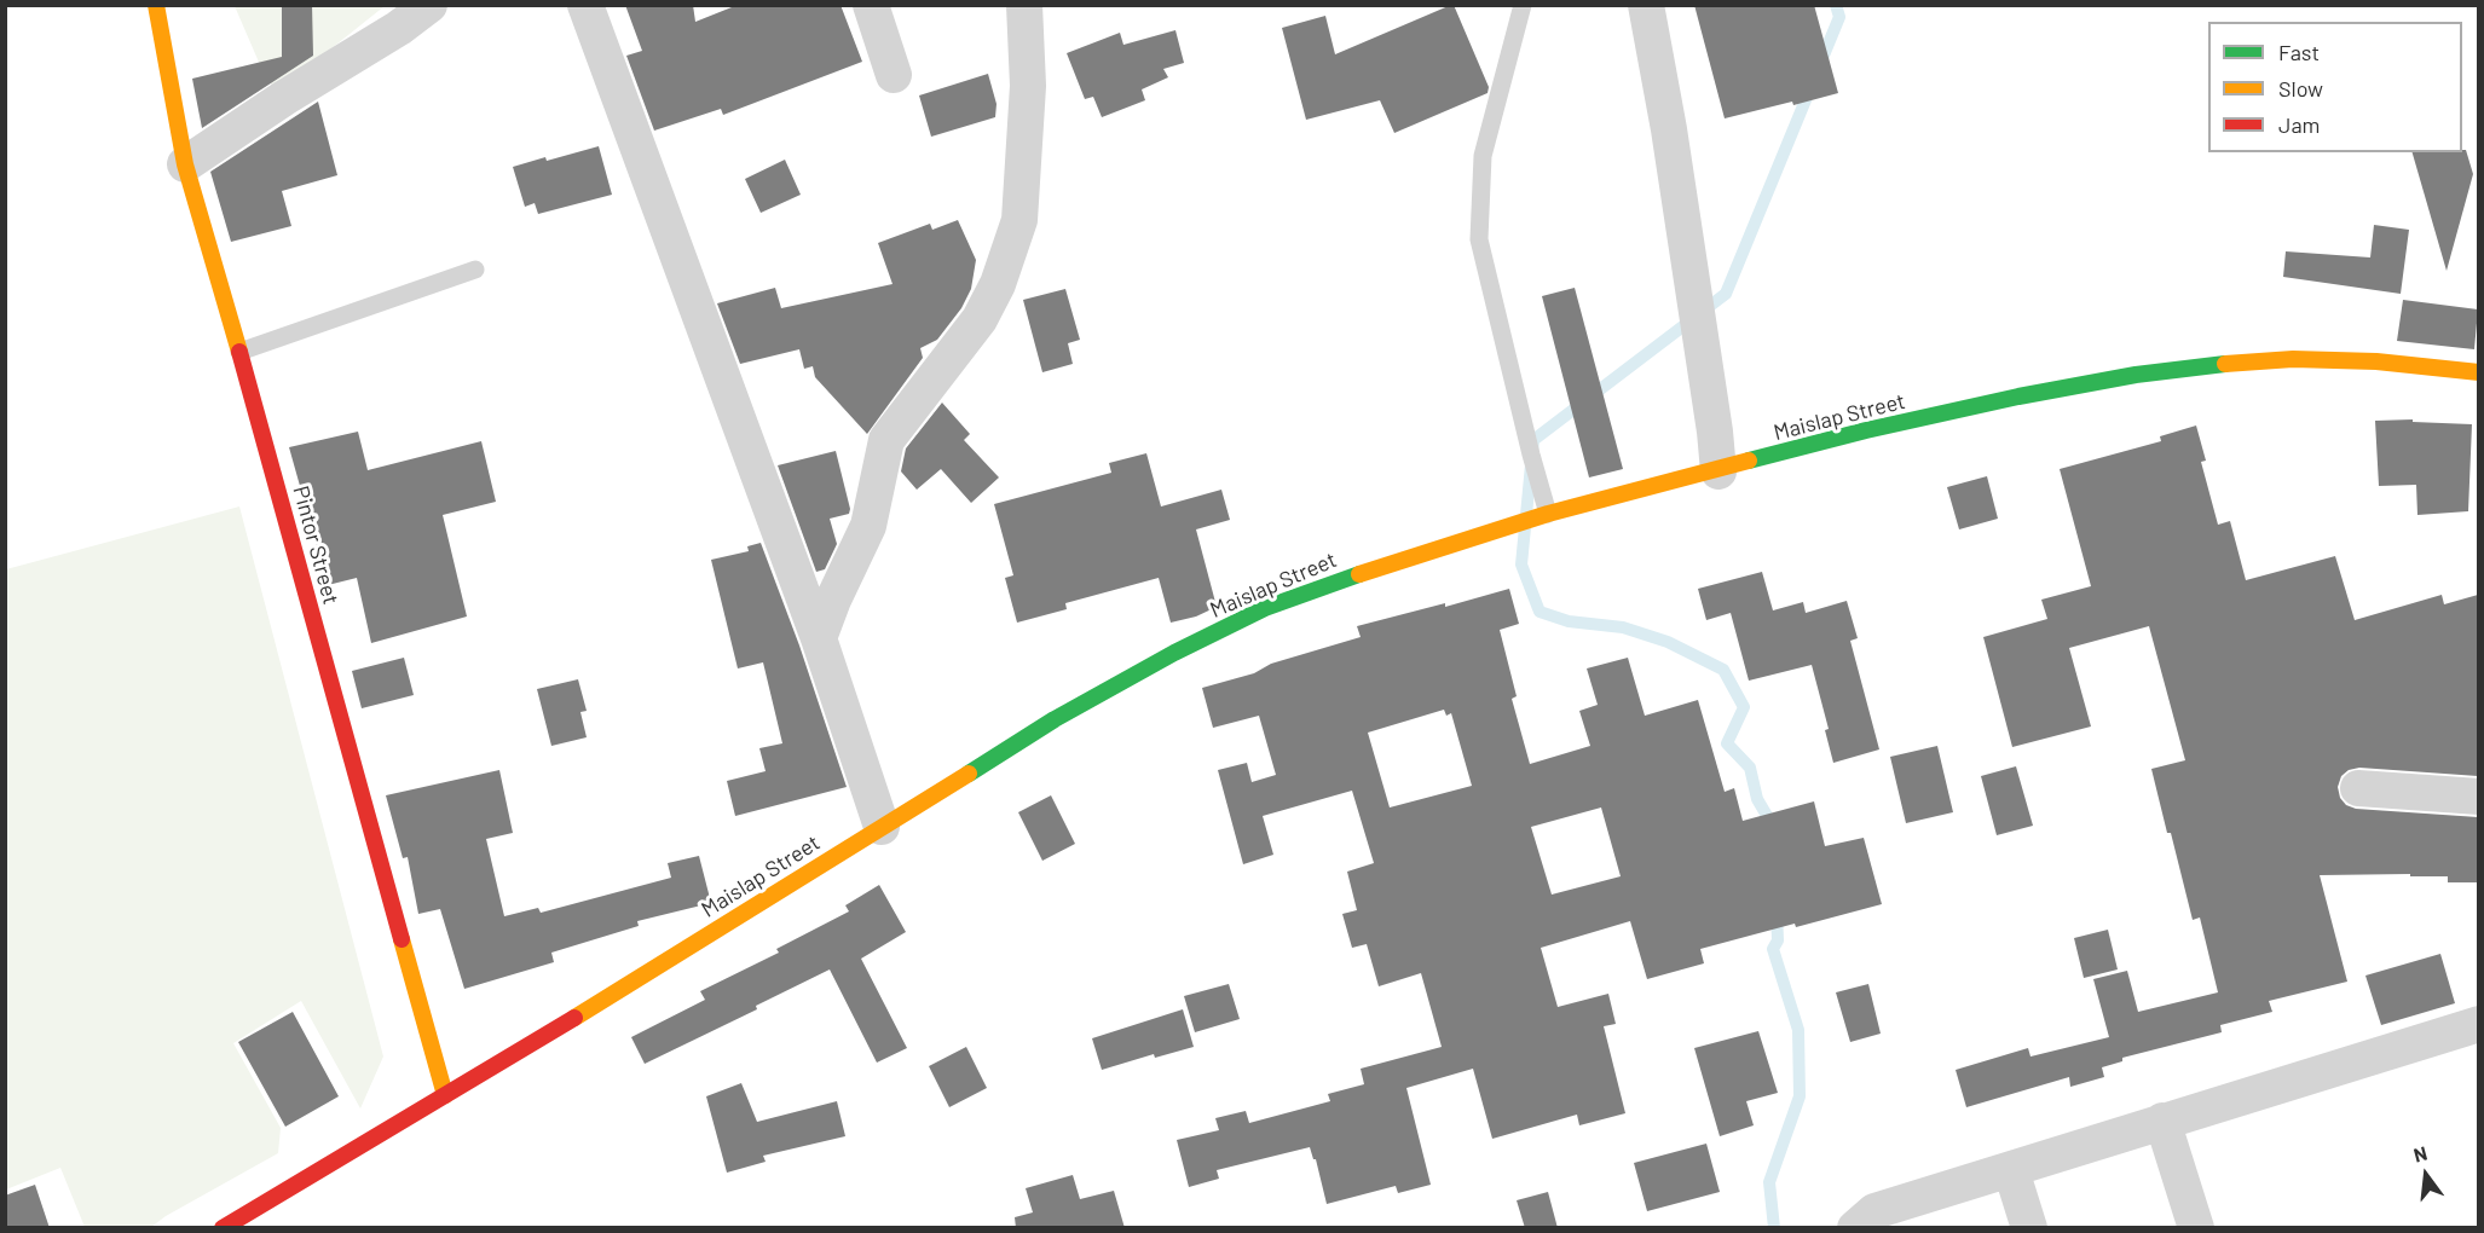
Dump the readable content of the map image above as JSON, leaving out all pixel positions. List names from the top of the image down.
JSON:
{
  "streets": {
    "main road": ["Maislap Street", "Pintor Street"]
  },
  "crossings": [
    ["Maislap Street", "Pintor Street"]
  ],
  "legend": ["Fast", "Slow", "Jam"],
  "north": "top"
}
